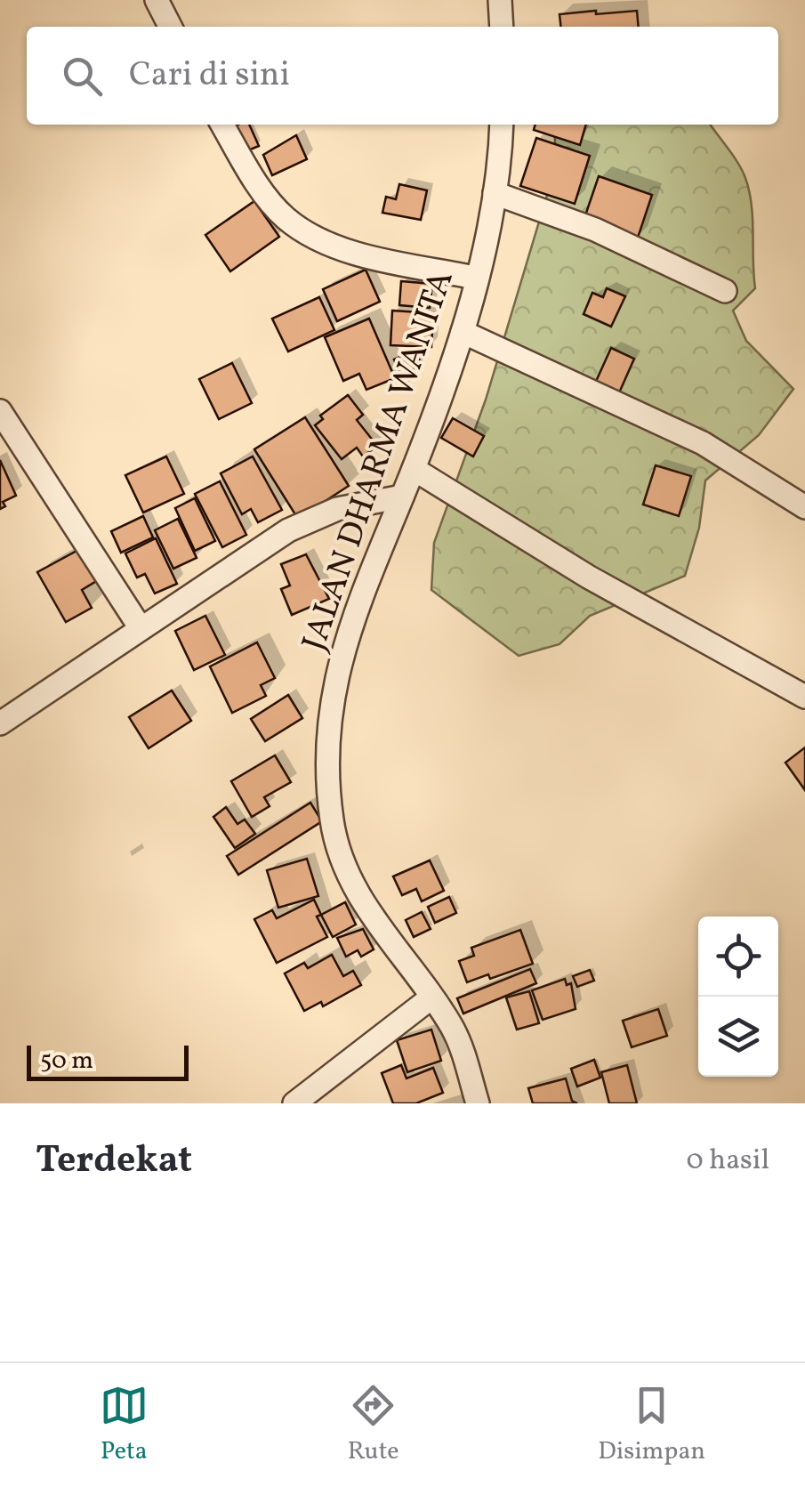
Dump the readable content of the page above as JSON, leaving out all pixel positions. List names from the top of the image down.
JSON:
{
  "streets": {
    "street": ["JALAN DHARMA WANITA"]
  },
  "scale_bar": "50 m",
  "page": {
    "search": "Cari di sini",
    "scale": "50 m",
    "heading": ["Terdekat", "0 hasil"],
    "nav": ["Peta", "Rute", "Disimpan"]
  }
}
